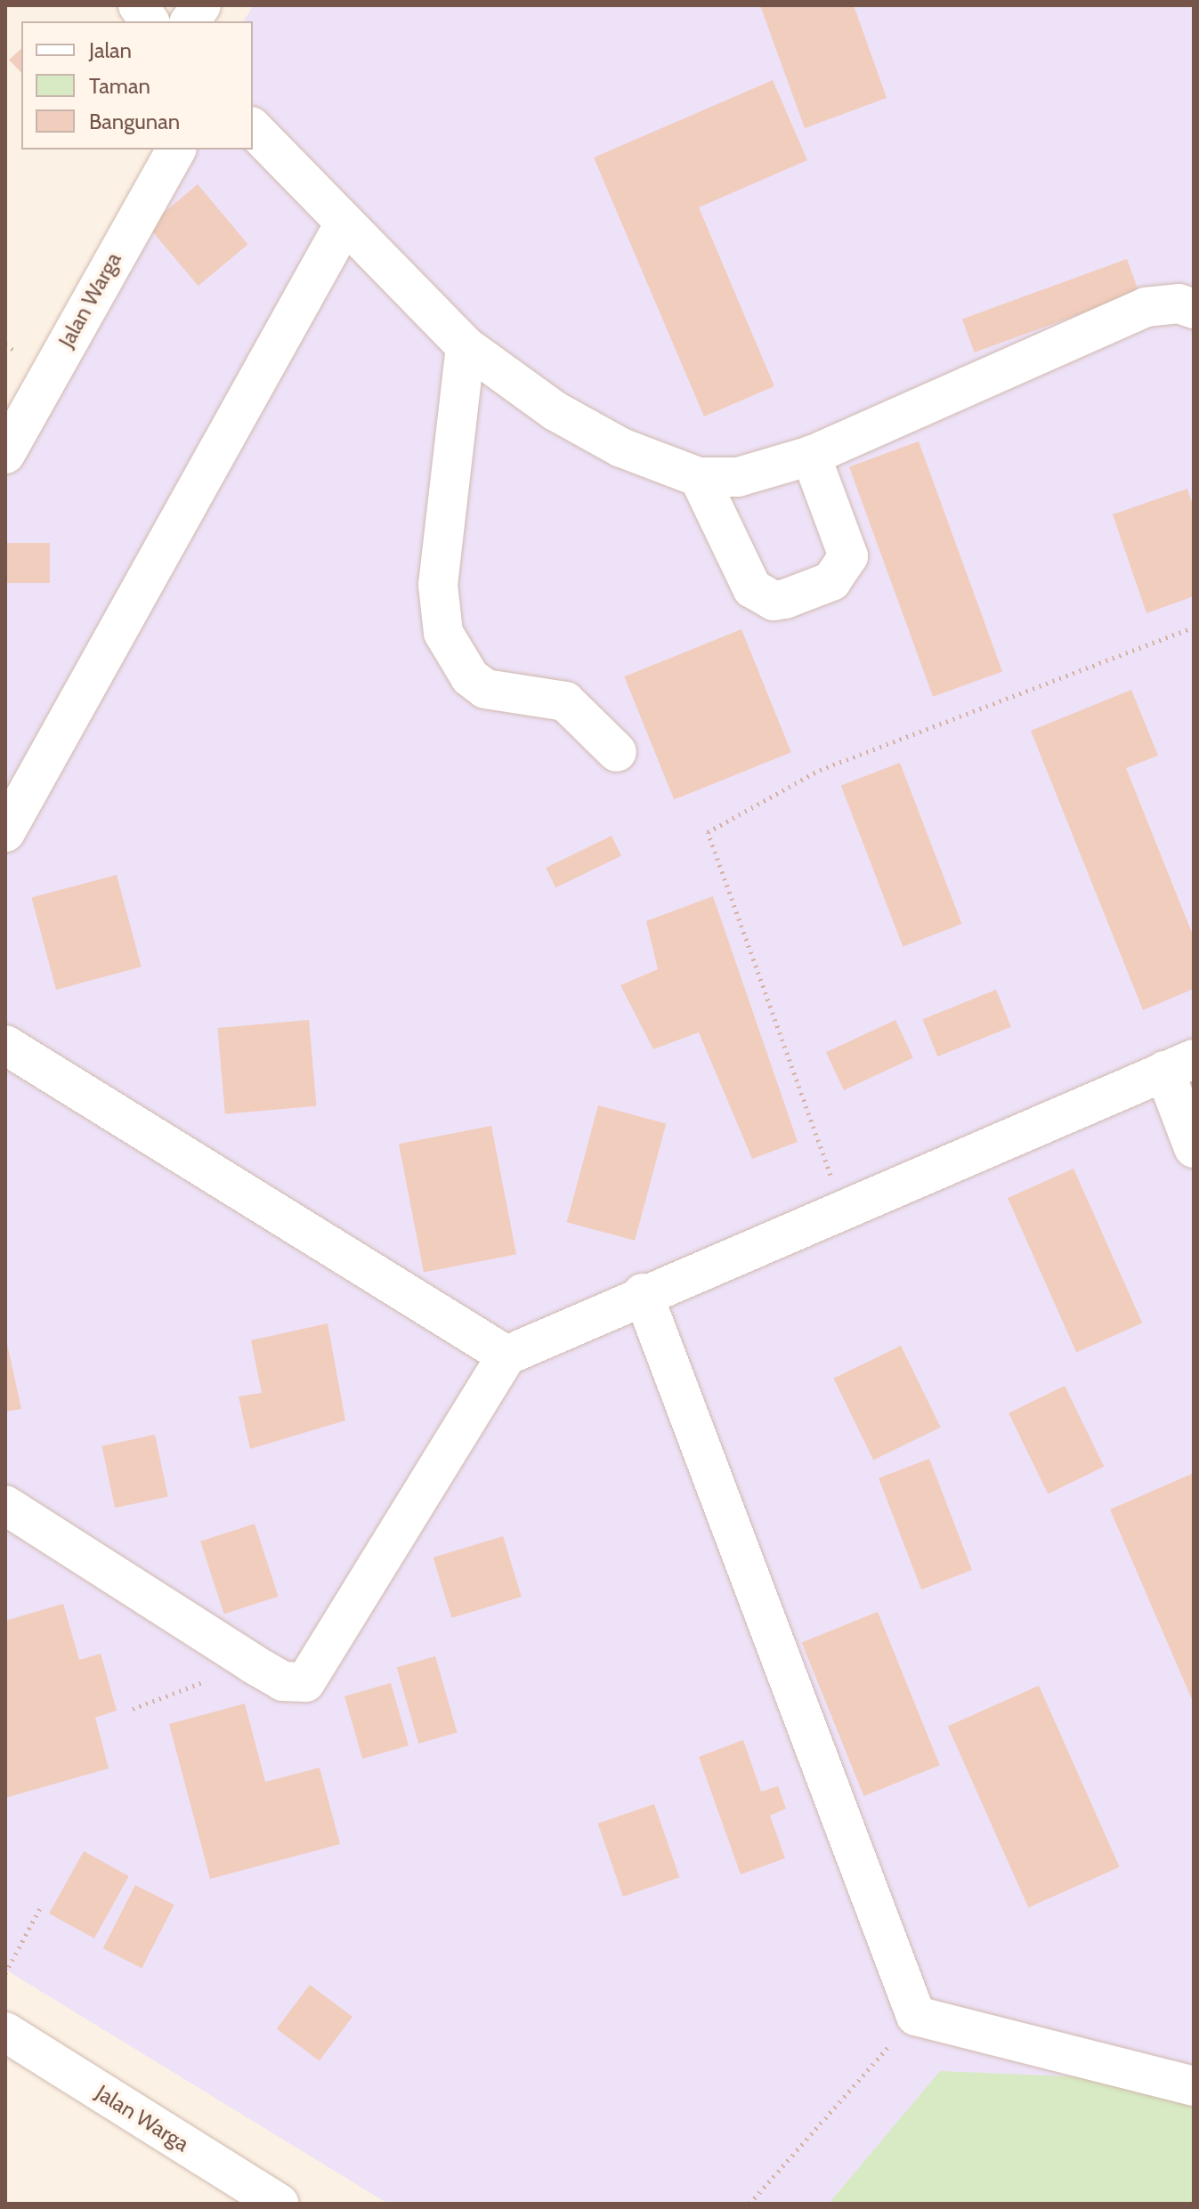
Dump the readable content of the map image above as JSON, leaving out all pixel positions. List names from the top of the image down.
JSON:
{
  "streets": {
    "street": ["Jalan Warga"]
  },
  "legend": ["Jalan", "Taman", "Bangunan"]
}
